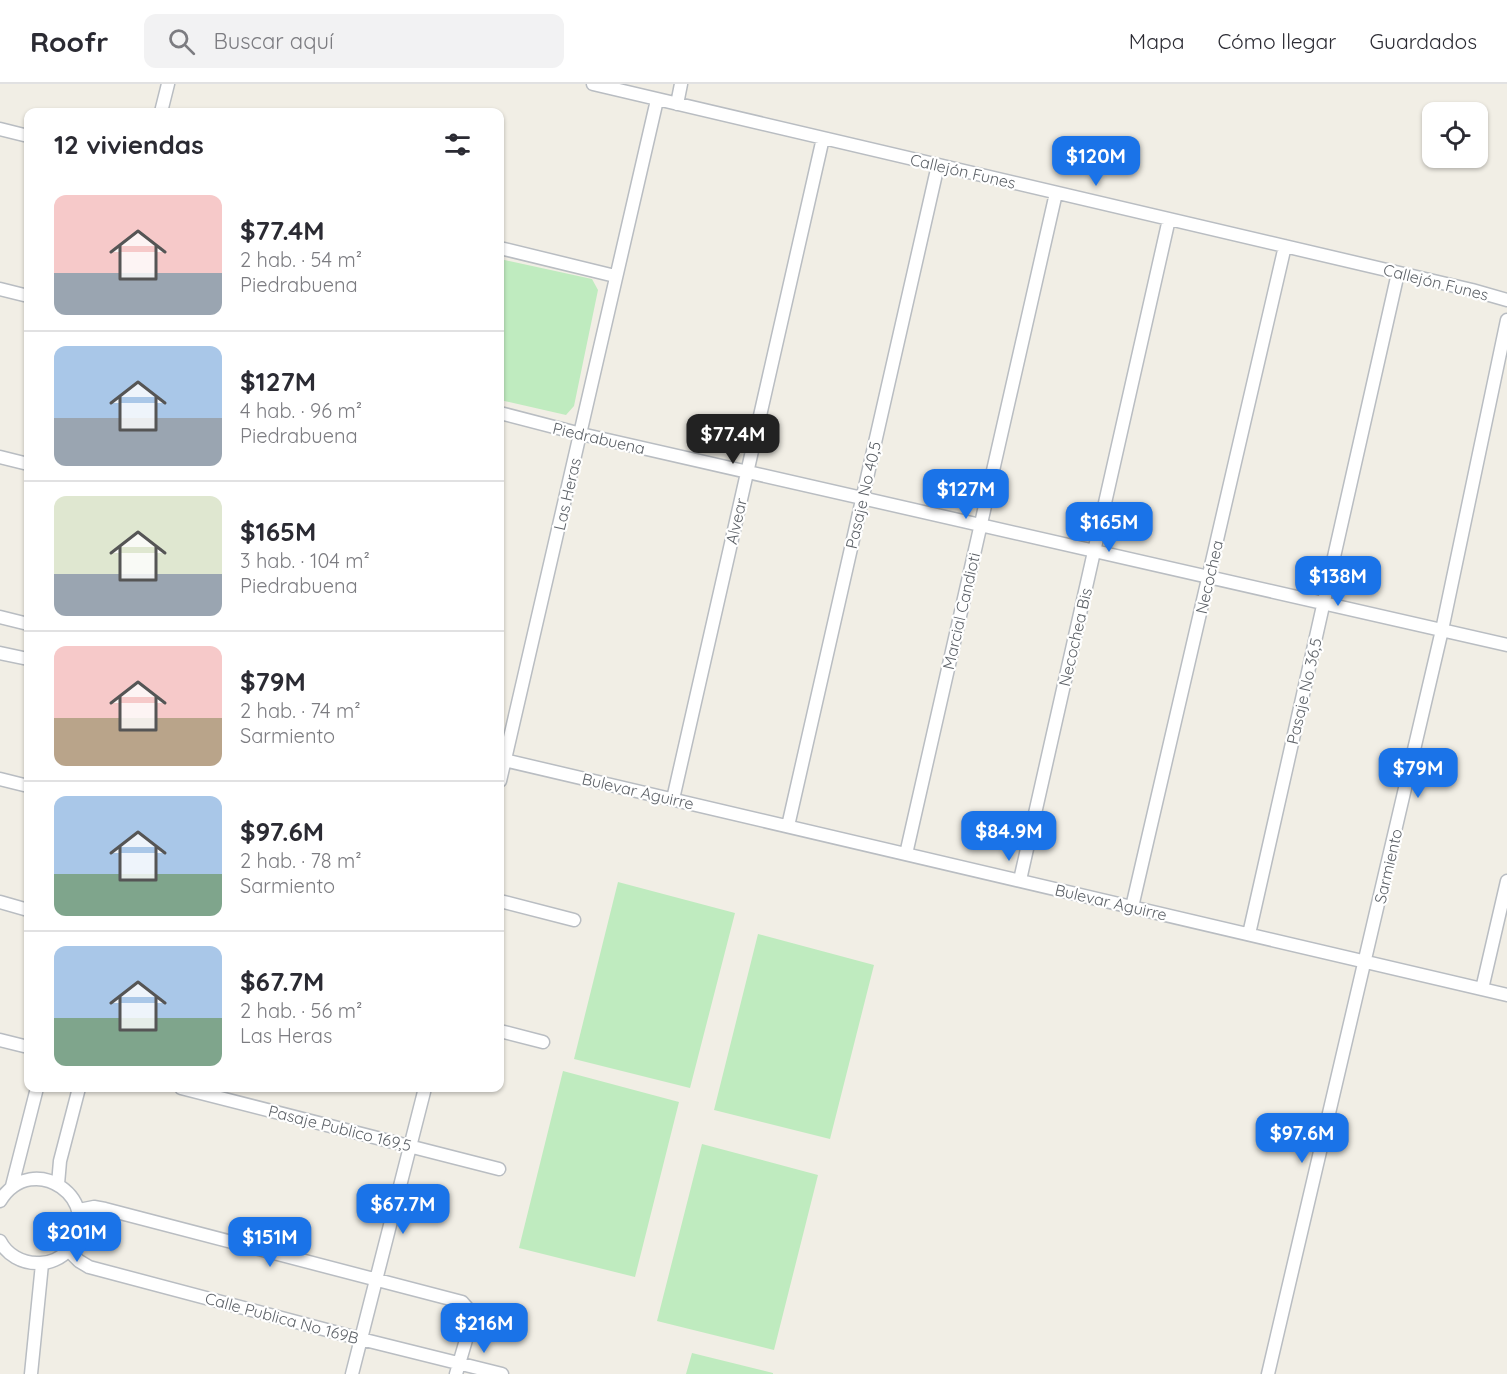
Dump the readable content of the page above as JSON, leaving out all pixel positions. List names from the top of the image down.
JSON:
{
  "streets": {
    "street": [
      "Callejón Funes",
      "Piedrabuena",
      "Las Heras",
      "Pasaje No 40,5",
      "Alvear",
      "Necochea",
      "Marcial Candioti",
      "Necochea Bis",
      "Pasaje No 36,5",
      "Bulevar Aguirre",
      "Sarmiento",
      "Pasaje Publico 169,5",
      "Calle Publica No 169B"
    ]
  },
  "crossings": [
    ["Callejón Funes", "Las Heras"],
    ["Callejón Funes", "Pasaje No 40,5"],
    ["Callejón Funes", "Alvear"],
    ["Callejón Funes", "Necochea"],
    ["Callejón Funes", "Marcial Candioti"],
    ["Callejón Funes", "Necochea Bis"],
    ["Callejón Funes", "Pasaje No 36,5"],
    ["Piedrabuena", "Las Heras"],
    ["Piedrabuena", "Pasaje No 40,5"],
    ["Piedrabuena", "Alvear"],
    ["Piedrabuena", "Necochea"],
    ["Piedrabuena", "Marcial Candioti"],
    ["Piedrabuena", "Necochea Bis"],
    ["Piedrabuena", "Pasaje No 36,5"],
    ["Piedrabuena", "Sarmiento"],
    ["Las Heras", "Bulevar Aguirre"],
    ["Pasaje No 40,5", "Bulevar Aguirre"],
    ["Alvear", "Bulevar Aguirre"],
    ["Necochea", "Bulevar Aguirre"],
    ["Marcial Candioti", "Bulevar Aguirre"],
    ["Necochea Bis", "Bulevar Aguirre"],
    ["Pasaje No 36,5", "Bulevar Aguirre"],
    ["Bulevar Aguirre", "Sarmiento"]
  ],
  "page": {
    "header": "Roofr",
    "search": "Buscar aquí",
    "nav": ["Mapa", "Cómo llegar", "Guardados"],
    "heading": "12 viviendas",
    "price": [
      "$120M",
      "$77.4M",
      "$127M",
      "$165M",
      "$138M",
      "$79M",
      "$84.9M",
      "$97.6M",
      "$67.7M",
      "$201M",
      "$151M",
      "$216M"
    ],
    "list": [
      {
        "name": "$77.4M",
        "note": "2 hab. · 54 m² · Piedrabuena"
      },
      {
        "name": "$127M",
        "note": "4 hab. · 96 m² · Piedrabuena"
      },
      {
        "name": "$165M",
        "note": "3 hab. · 104 m² · Piedrabuena"
      },
      {
        "name": "$79M",
        "note": "2 hab. · 74 m² · Sarmiento"
      },
      {
        "name": "$97.6M",
        "note": "2 hab. · 78 m² · Sarmiento"
      },
      {
        "name": "$67.7M",
        "note": "2 hab. · 56 m² · Las Heras"
      }
    ]
  }
}
